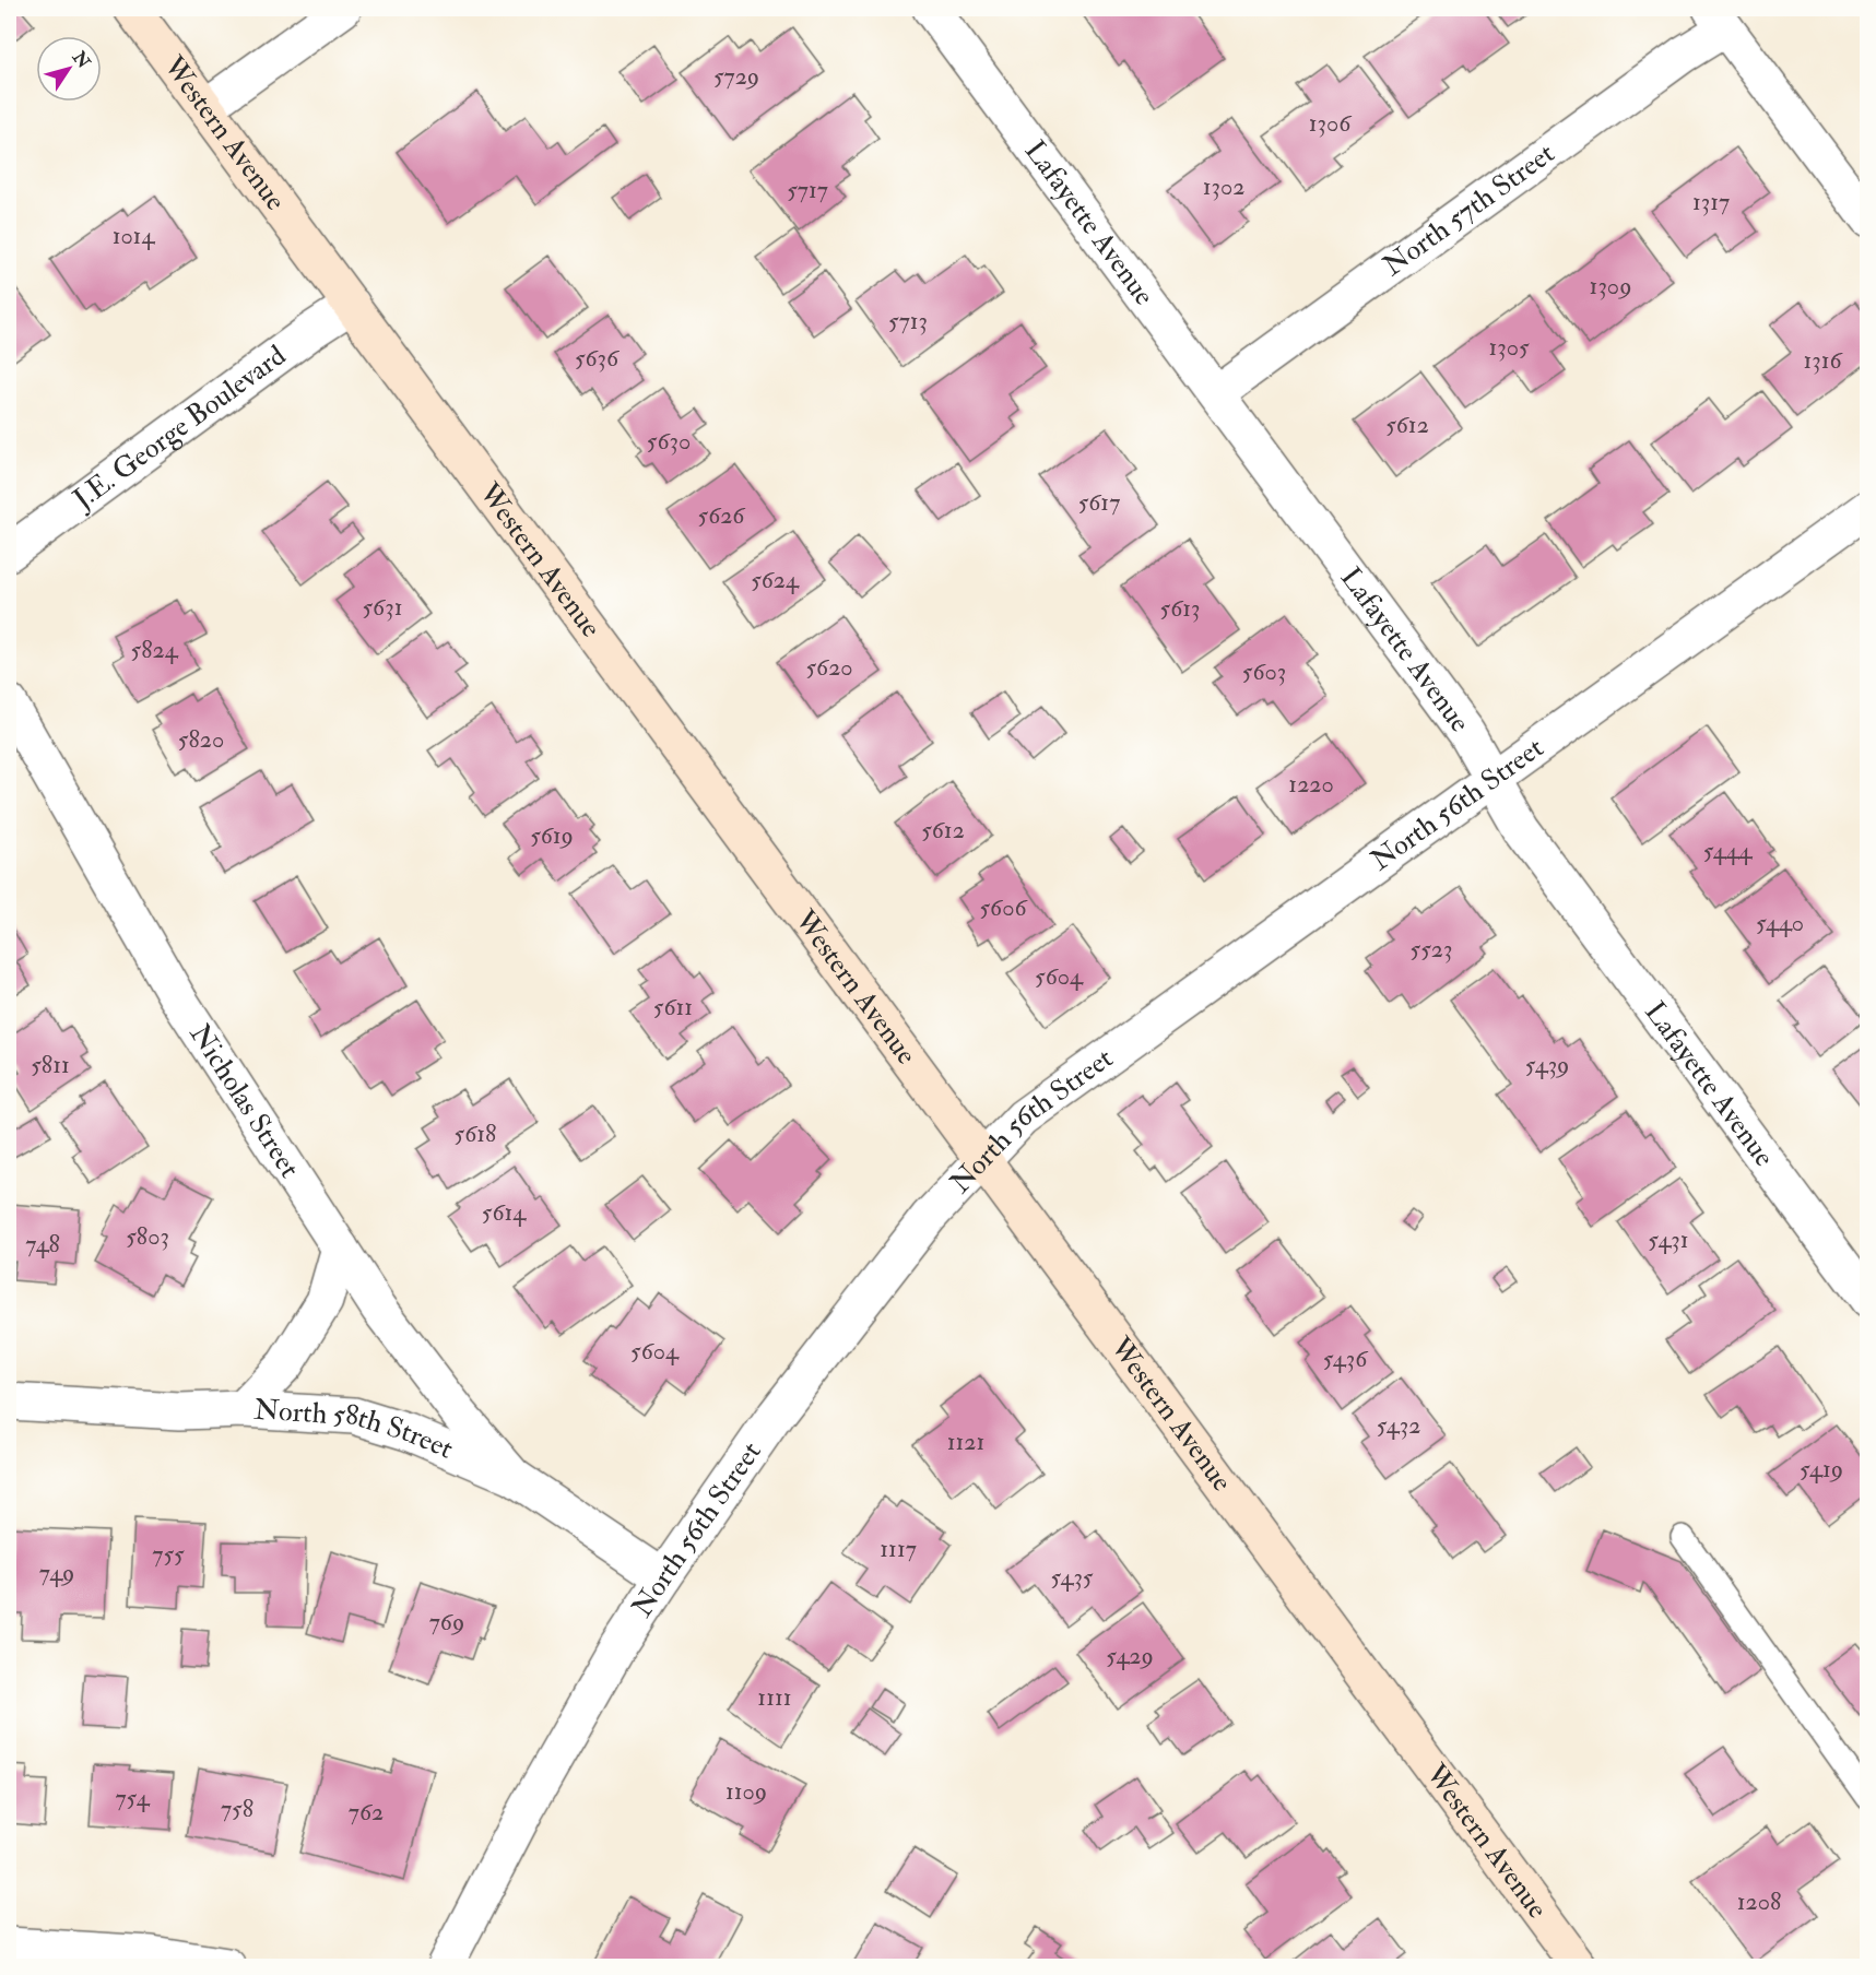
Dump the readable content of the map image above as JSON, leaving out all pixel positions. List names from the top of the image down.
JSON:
{
  "streets": {
    "street": [
      "Western Avenue",
      "North 57th Street",
      "Lafayette Avenue",
      "J.E. George Boulevard",
      "North 56th Street",
      "Nicholas Street",
      "North 58th Street"
    ]
  },
  "crossings": [
    ["Western Avenue", "J.E. George Boulevard"],
    ["Western Avenue", "North 56th Street"],
    ["North 57th Street", "Lafayette Avenue"],
    ["Lafayette Avenue", "North 56th Street"],
    ["North 56th Street", "North 58th Street"],
    ["Nicholas Street", "North 58th Street"]
  ],
  "house_numbers": [
    "5729",
    "1306",
    "1302",
    "5717",
    "1317",
    "1014",
    "1309",
    "5713",
    "1305",
    "5636",
    "1316",
    "5612",
    "5630",
    "5617",
    "5626",
    "5624",
    "5631",
    "5613",
    "5824",
    "5620",
    "5603",
    "5820",
    "1220",
    "5612",
    "5619",
    "5444",
    "5606",
    "5440",
    "5523",
    "5604",
    "5611",
    "5811",
    "5439",
    "5618",
    "5614",
    "5803",
    "5431",
    "748",
    "5604",
    "5436",
    "5432",
    "1121",
    "5419",
    "1117",
    "755",
    "749",
    "5435",
    "769",
    "5429",
    "1111",
    "1109",
    "754",
    "758",
    "762",
    "1208"
  ],
  "north": "top right"
}
